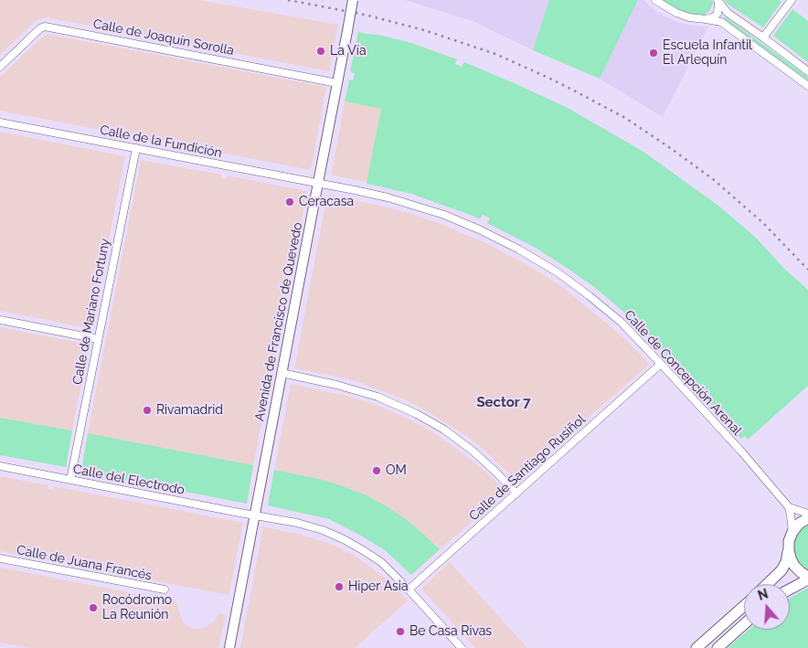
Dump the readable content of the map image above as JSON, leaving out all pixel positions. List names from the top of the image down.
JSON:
{
  "streets": {
    "street": [
      "Calle de Joaquín Sorolla",
      "Calle de la Fundición",
      "Calle de Mariano Fortuny",
      "Avenida de Francisco de Quevedo",
      "Calle de Concepción Arenal",
      "Calle de Santiago Rusiñol",
      "Calle del Electrodo",
      "Calle de Juana Francés"
    ]
  },
  "crossings": [
    ["Calle de Joaquín Sorolla", "Avenida de Francisco de Quevedo"],
    ["Calle de la Fundición", "Calle de Mariano Fortuny"],
    ["Calle de la Fundición", "Avenida de Francisco de Quevedo"],
    ["Calle de la Fundición", "Calle de Concepción Arenal"],
    ["Calle de Mariano Fortuny", "Calle del Electrodo"],
    ["Avenida de Francisco de Quevedo", "Calle de Concepción Arenal"],
    ["Avenida de Francisco de Quevedo", "Calle del Electrodo"],
    ["Calle de Concepción Arenal", "Calle de Santiago Rusiñol"],
    ["Calle de Santiago Rusiñol", "Calle del Electrodo"]
  ],
  "districts": ["Sector 7"],
  "places": [
    "La Vía",
    "Escuela Infantil El Arlequín",
    "Ceracasa",
    "Rivamadrid",
    "OM",
    "Hiper Asia",
    "Rocódromo La Reunión",
    "Be Casa Rivas"
  ],
  "north": "top"
}
